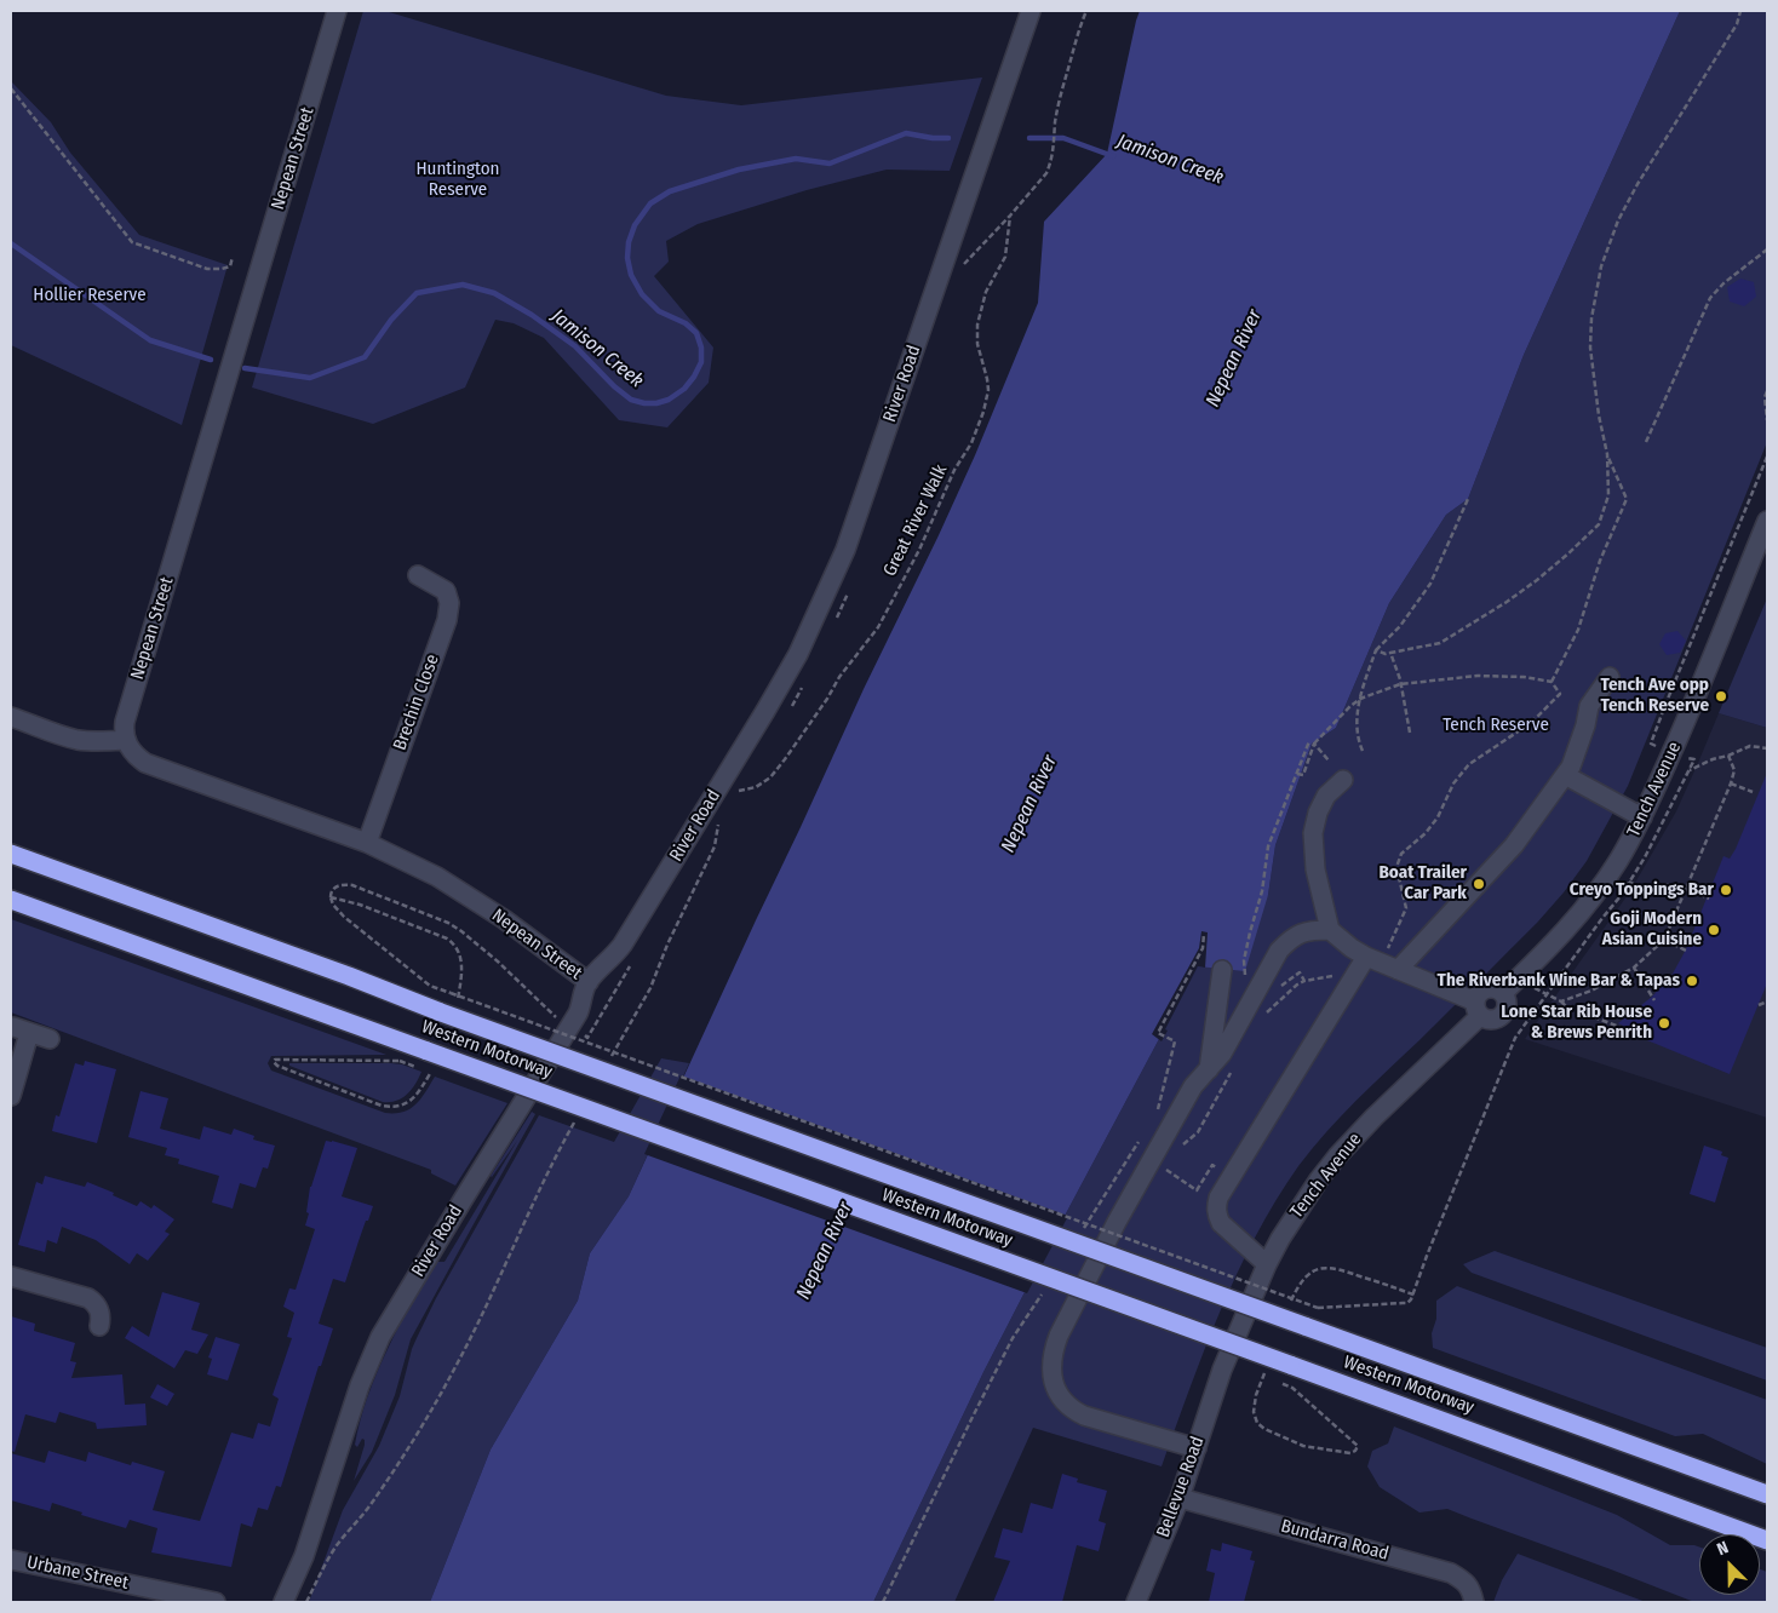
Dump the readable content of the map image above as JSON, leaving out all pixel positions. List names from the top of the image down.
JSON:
{
  "streets": {
    "highway": ["Western Motorway"],
    "street": [
      "Nepean Street",
      "River Road",
      "Brechin Close",
      "Tench Avenue",
      "Bellevue Road",
      "Bundarra Road",
      "Urbane Street"
    ],
    "path": ["Great River Walk"]
  },
  "crossings": [
    ["Nepean Street", "River Road"],
    ["Nepean Street", "Brechin Close"],
    ["Tench Avenue", "Bellevue Road"],
    ["Bellevue Road", "Bundarra Road"]
  ],
  "water": ["Jamison Creek", "Nepean River"],
  "parks": ["Huntington Reserve", "Hollier Reserve", "Tench Reserve"],
  "places": [
    "Tench Ave opp Tench Reserve",
    "Boat Trailer Car Park",
    "Creyo Toppings Bar",
    "Goji Modern Asian Cuisine",
    "The Riverbank Wine Bar & Tapas",
    "Lone Star Rib House & Brews Penrith"
  ],
  "north": "top left"
}
